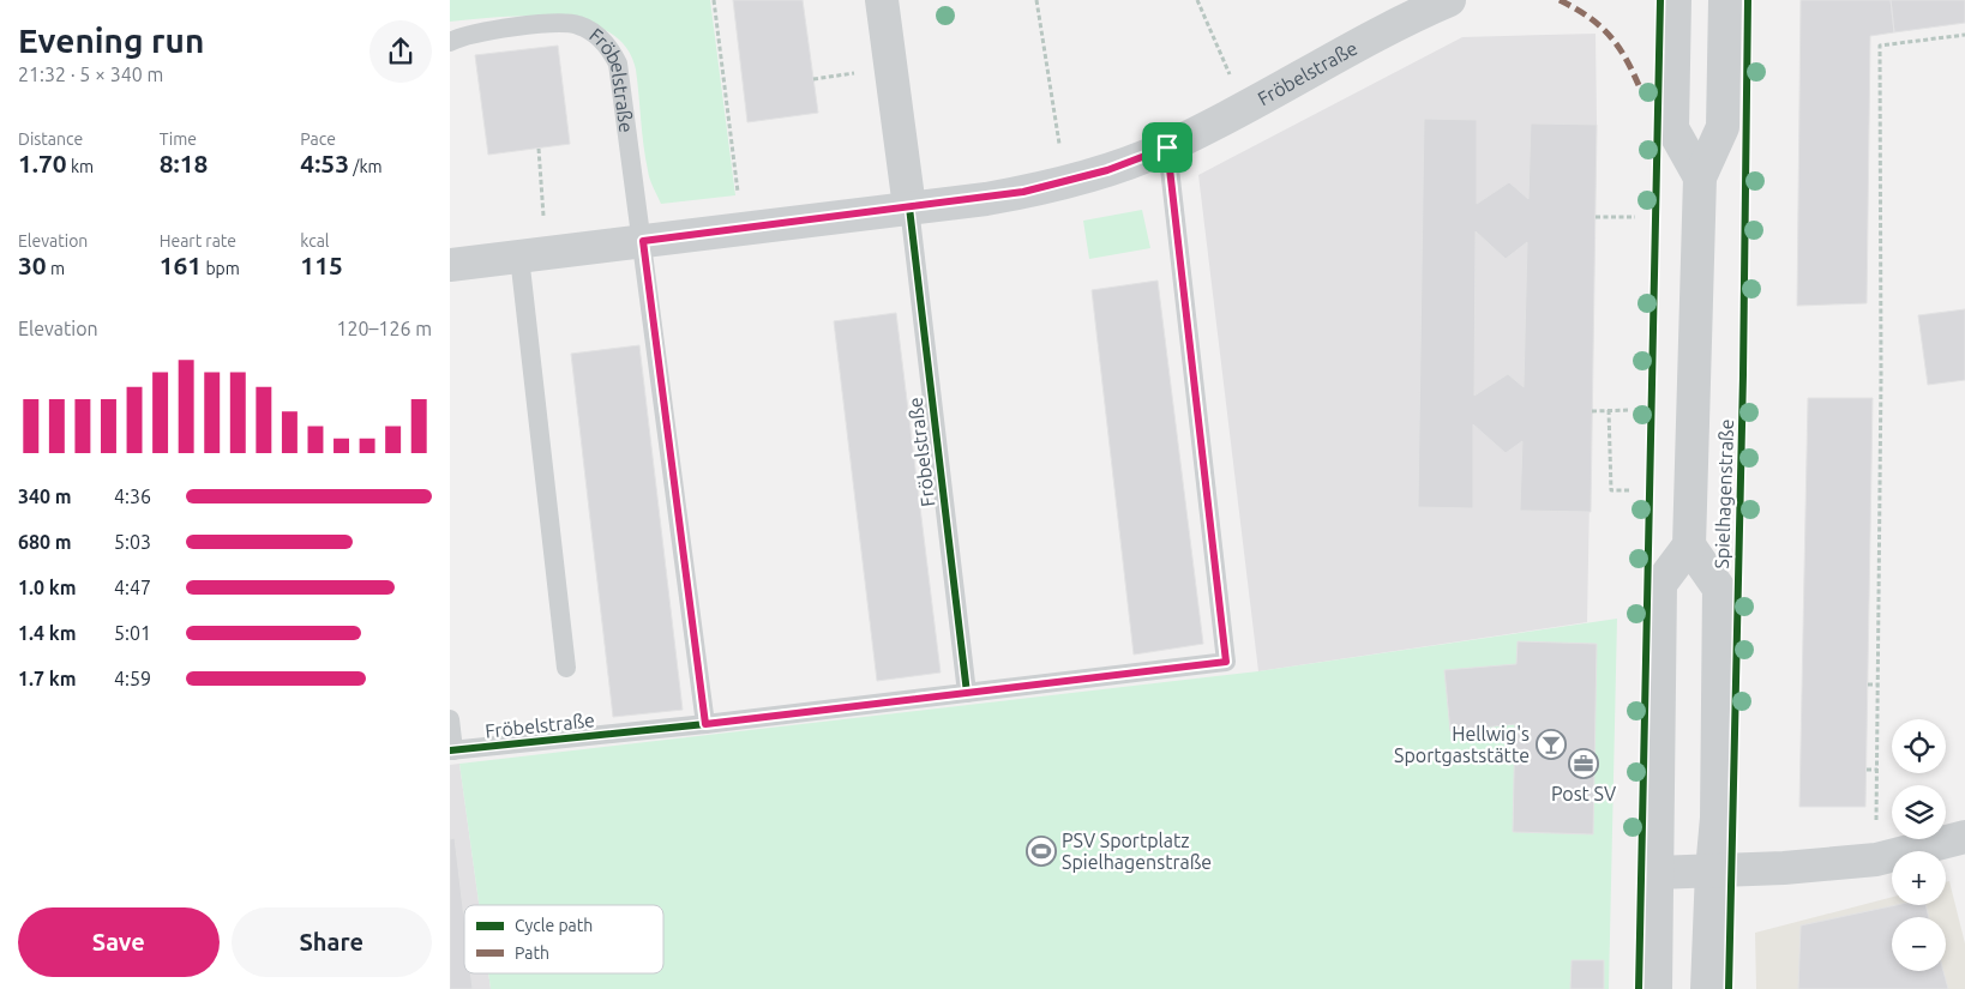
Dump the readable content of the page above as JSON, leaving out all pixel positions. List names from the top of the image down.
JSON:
{
  "streets": {
    "street": ["Fröbelstraße", "Spielhagenstraße"]
  },
  "places": {
    "bar": ["Hellwig's Sportgaststätte"],
    "office": ["Post SV"],
    "sports": ["PSV Sportplatz Spielhagenstraße"]
  },
  "legend": ["Cycle path", "Path"],
  "page": {
    "heading": ["Evening run", "21:32 · 5 × 340 m"],
    "stats": [
      ["Distance", "1.70 km"],
      ["Time", "8:18"],
      ["Pace", "4:53 /km"],
      ["Elevation", "30 m"],
      ["Heart rate", "161 bpm"],
      ["kcal", "115"]
    ],
    "chart": ["Elevation", "120–126 m"],
    "list": [
      {
        "name": "340 m",
        "note": "4:36"
      },
      {
        "name": "680 m",
        "note": "5:03"
      },
      {
        "name": "1.0 km",
        "note": "4:47"
      },
      {
        "name": "1.4 km",
        "note": "5:01"
      },
      {
        "name": "1.7 km",
        "note": "4:59"
      }
    ],
    "map_buttons": ["+", "−"],
    "buttons": ["Save", "Share"]
  }
}
